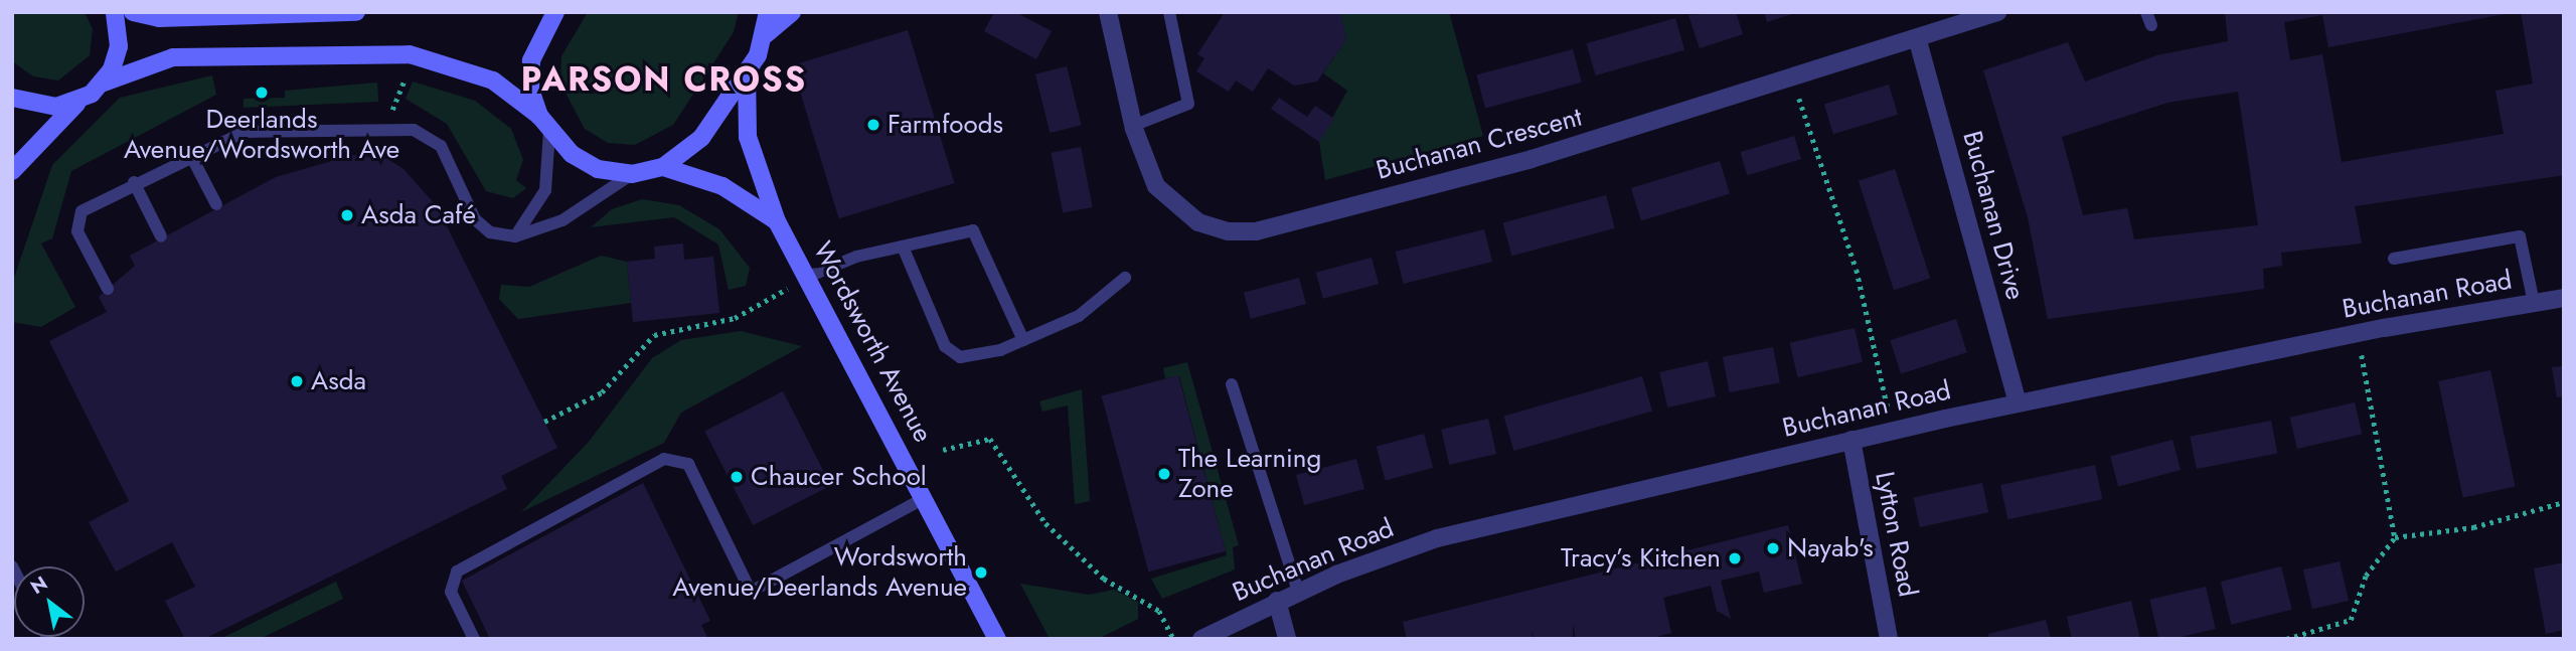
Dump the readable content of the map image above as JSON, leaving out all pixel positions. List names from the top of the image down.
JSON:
{
  "streets": {
    "street": [
      "Buchanan Crescent",
      "Buchanan Drive",
      "Buchanan Road",
      "Wordsworth Avenue",
      "Lytton Road"
    ]
  },
  "crossings": [
    ["Buchanan Crescent", "Buchanan Drive"],
    ["Buchanan Drive", "Buchanan Road"],
    ["Buchanan Road", "Lytton Road"]
  ],
  "districts": ["PARSON CROSS"],
  "places": [
    "Deerlands Avenue/Wordsworth Ave",
    "Farmfoods",
    "Asda Café",
    "Asda",
    "The Learning Zone",
    "Chaucer School",
    "Nayab's",
    "Tracy’s Kitchen",
    "Wordsworth Avenue/Deerlands Avenue"
  ],
  "north": "top left"
}
